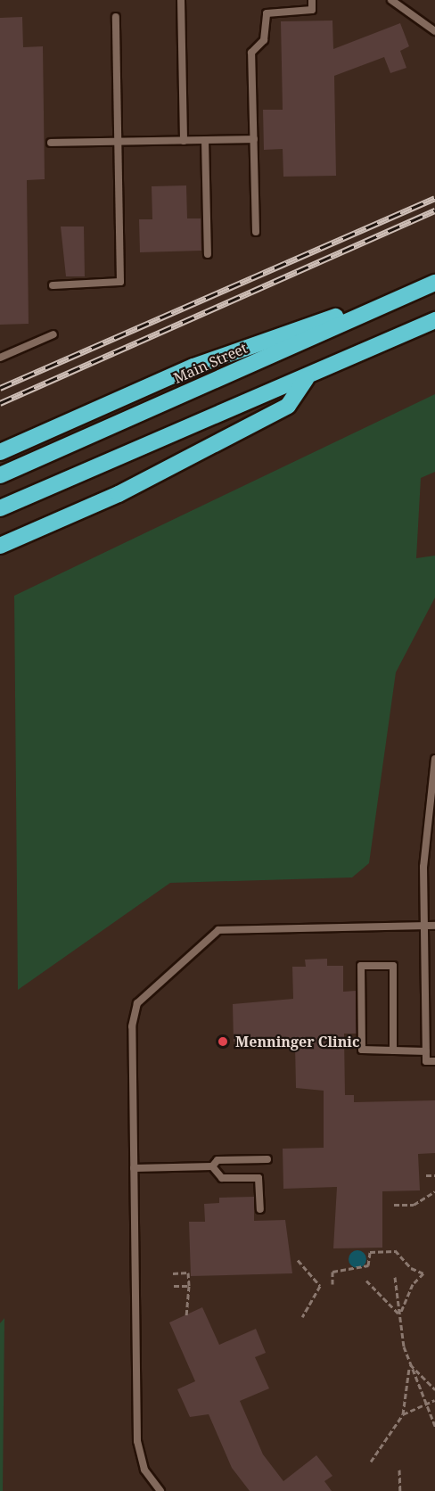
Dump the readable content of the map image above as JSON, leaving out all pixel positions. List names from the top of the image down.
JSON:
{
  "streets": {
    "highway": ["Main Street"]
  },
  "places": ["Menninger Clinic"]
}
